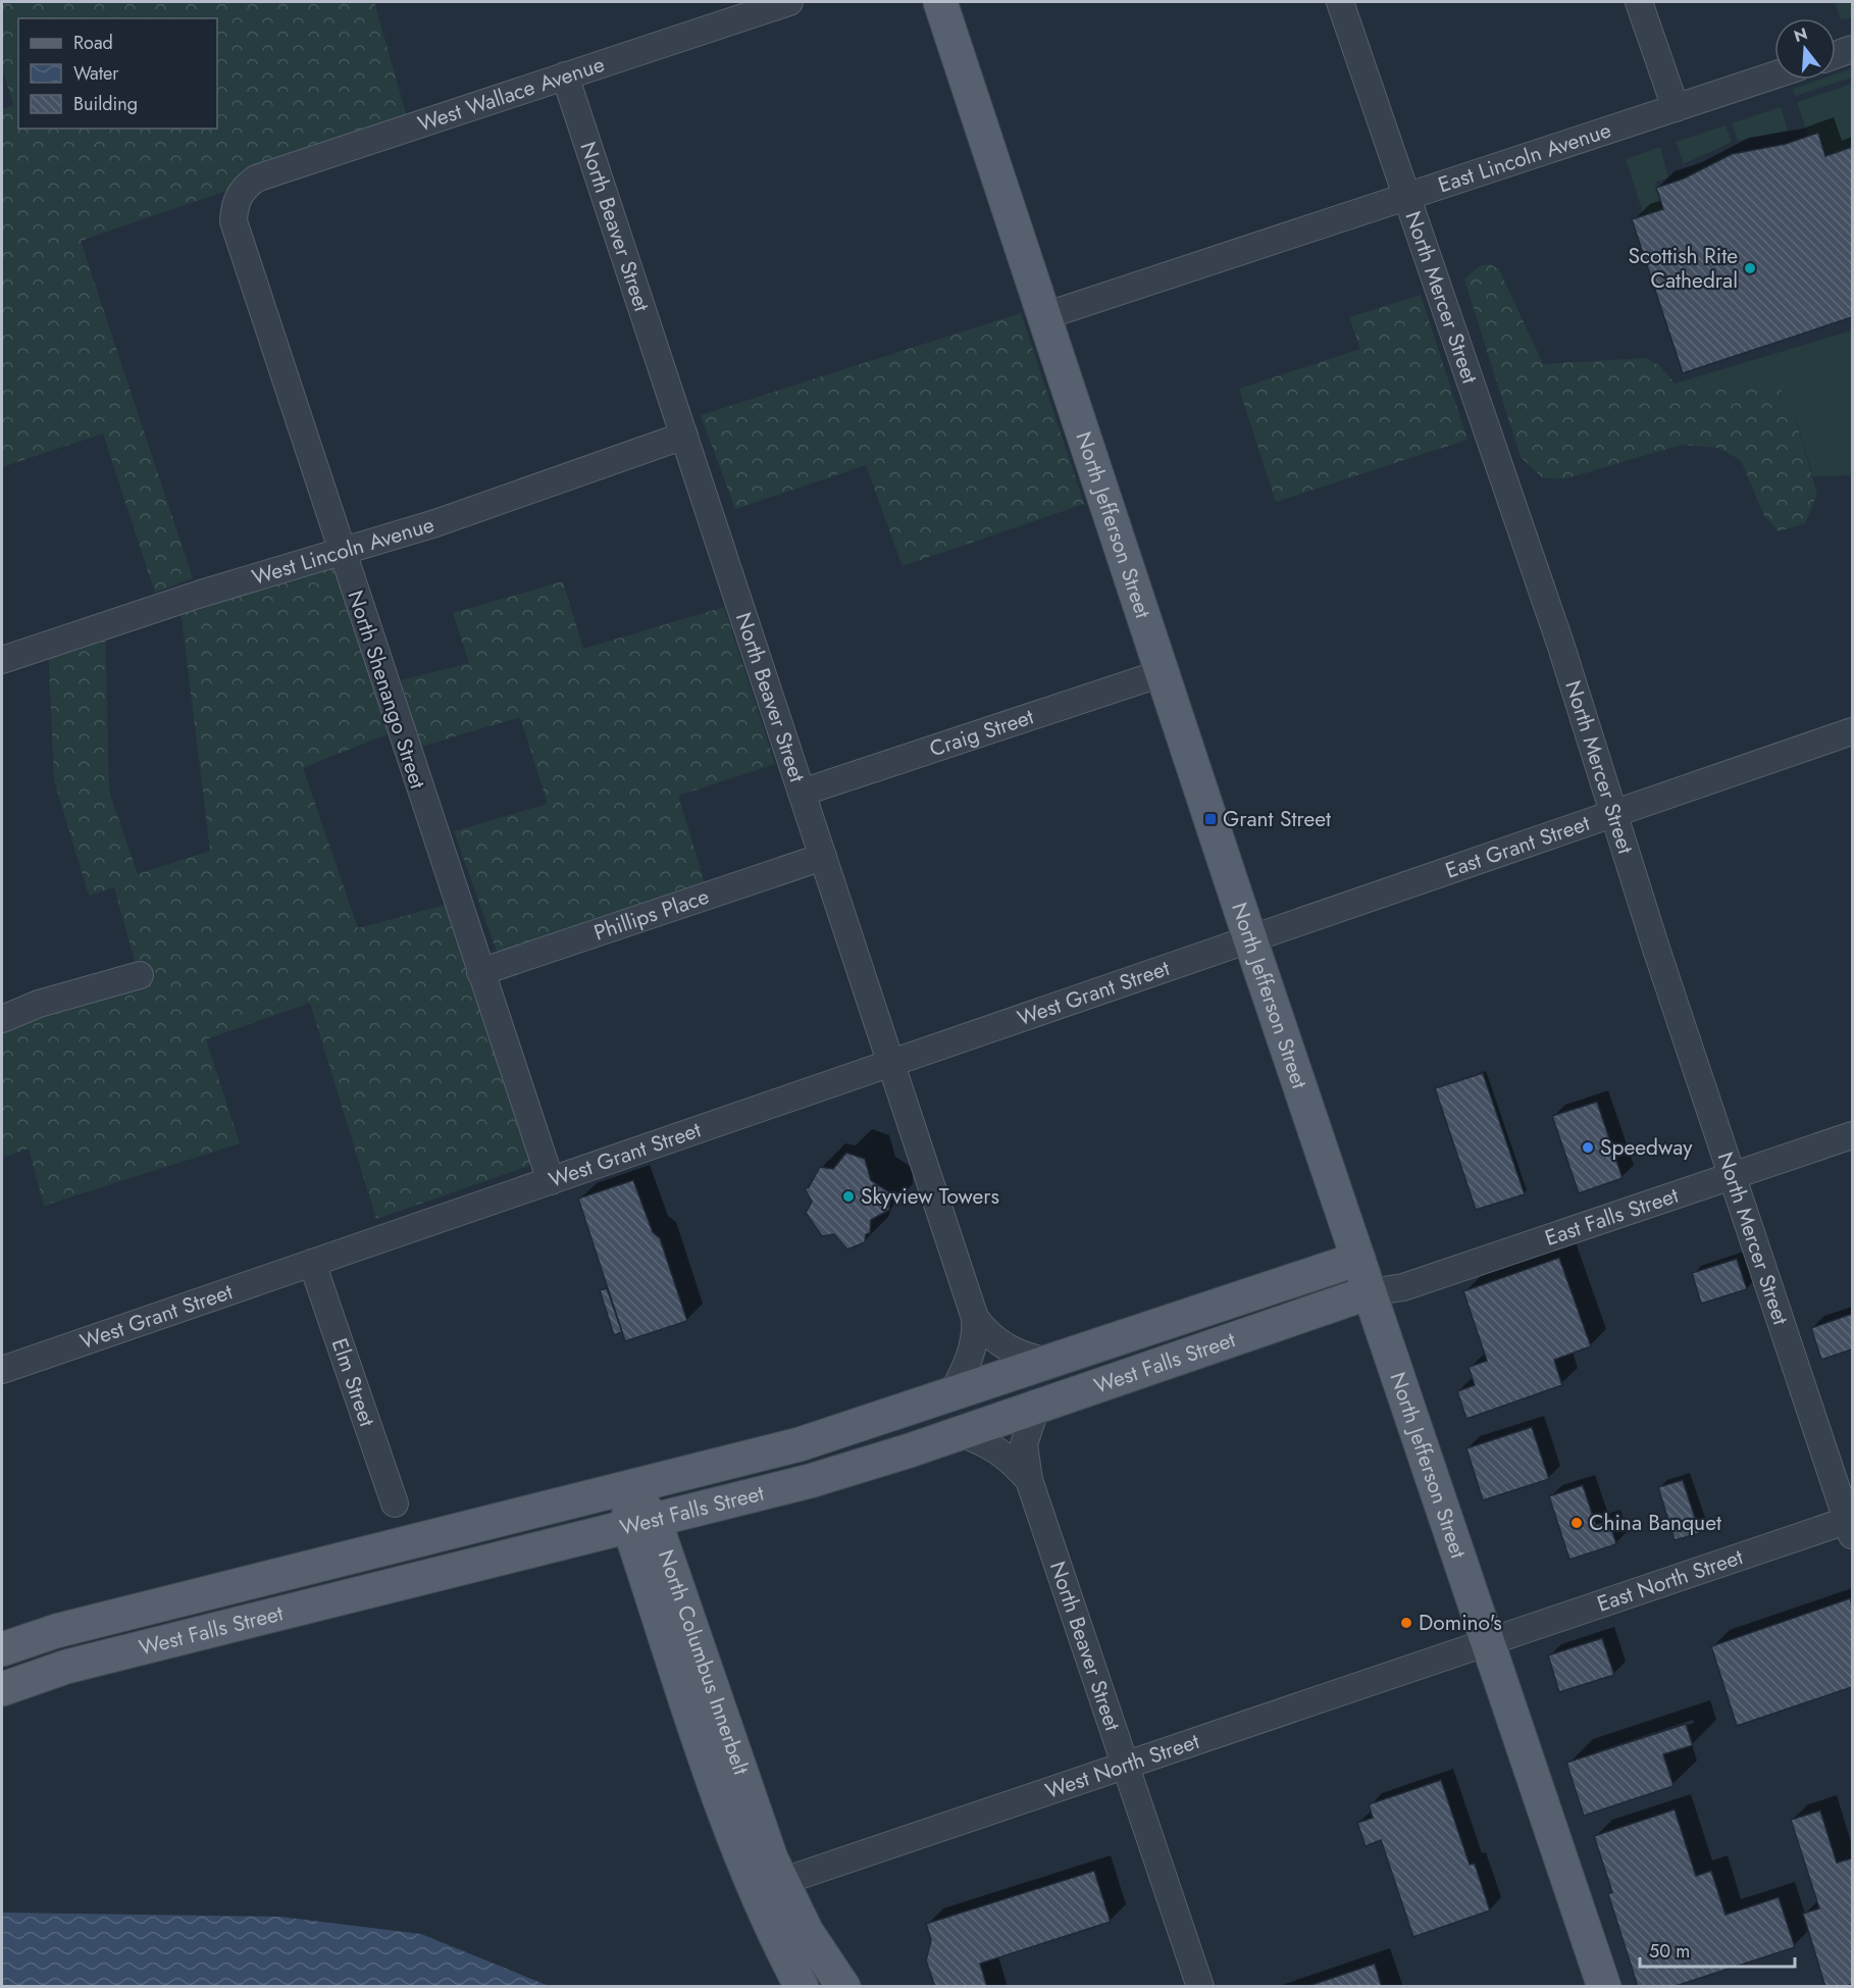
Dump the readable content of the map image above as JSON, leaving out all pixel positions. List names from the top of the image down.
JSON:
{
  "streets": {
    "main road": ["North Jefferson Street", "West Falls Street", "North Columbus Innerbelt"],
    "street": [
      "West Wallace Avenue",
      "East Lincoln Avenue",
      "North Beaver Street",
      "North Mercer Street",
      "West Lincoln Avenue",
      "North Shenango Street",
      "Craig Street",
      "East Grant Street",
      "Phillips Place",
      "West Grant Street",
      "East Falls Street",
      "Elm Street",
      "East North Street",
      "West North Street"
    ]
  },
  "crossings": [
    ["West Wallace Avenue", "North Beaver Street"],
    ["West Wallace Avenue", "North Shenango Street"],
    ["East Lincoln Avenue", "North Mercer Street"],
    ["East Lincoln Avenue", "North Jefferson Street"],
    ["North Beaver Street", "West Lincoln Avenue"],
    ["North Beaver Street", "Craig Street"],
    ["North Beaver Street", "Phillips Place"],
    ["North Beaver Street", "West Grant Street"],
    ["North Beaver Street", "West Falls Street"],
    ["North Beaver Street", "West North Street"],
    ["North Mercer Street", "East Grant Street"],
    ["North Mercer Street", "East Falls Street"],
    ["North Mercer Street", "East North Street"],
    ["North Jefferson Street", "Craig Street"],
    ["North Jefferson Street", "East Grant Street"],
    ["North Jefferson Street", "West Grant Street"],
    ["North Jefferson Street", "East Falls Street"],
    ["North Jefferson Street", "West Falls Street"],
    ["North Jefferson Street", "East North Street"],
    ["North Jefferson Street", "West North Street"],
    ["West Lincoln Avenue", "North Shenango Street"],
    ["North Shenango Street", "Phillips Place"],
    ["North Shenango Street", "West Grant Street"],
    ["East Grant Street", "West Grant Street"],
    ["West Grant Street", "Elm Street"],
    ["East Falls Street", "West Falls Street"],
    ["West Falls Street", "North Columbus Innerbelt"],
    ["East North Street", "West North Street"],
    ["North Columbus Innerbelt", "West North Street"]
  ],
  "places": {
    "other": [
      "Scottish Rite Cathedral",
      "Speedway",
      "Skyview Towers",
      "China Banquet",
      "Domino's"
    ],
    "transit": ["Grant Street"]
  },
  "legend": ["Road", "Water", "Building"],
  "scale_bar": "50 m",
  "north": "top"
}
